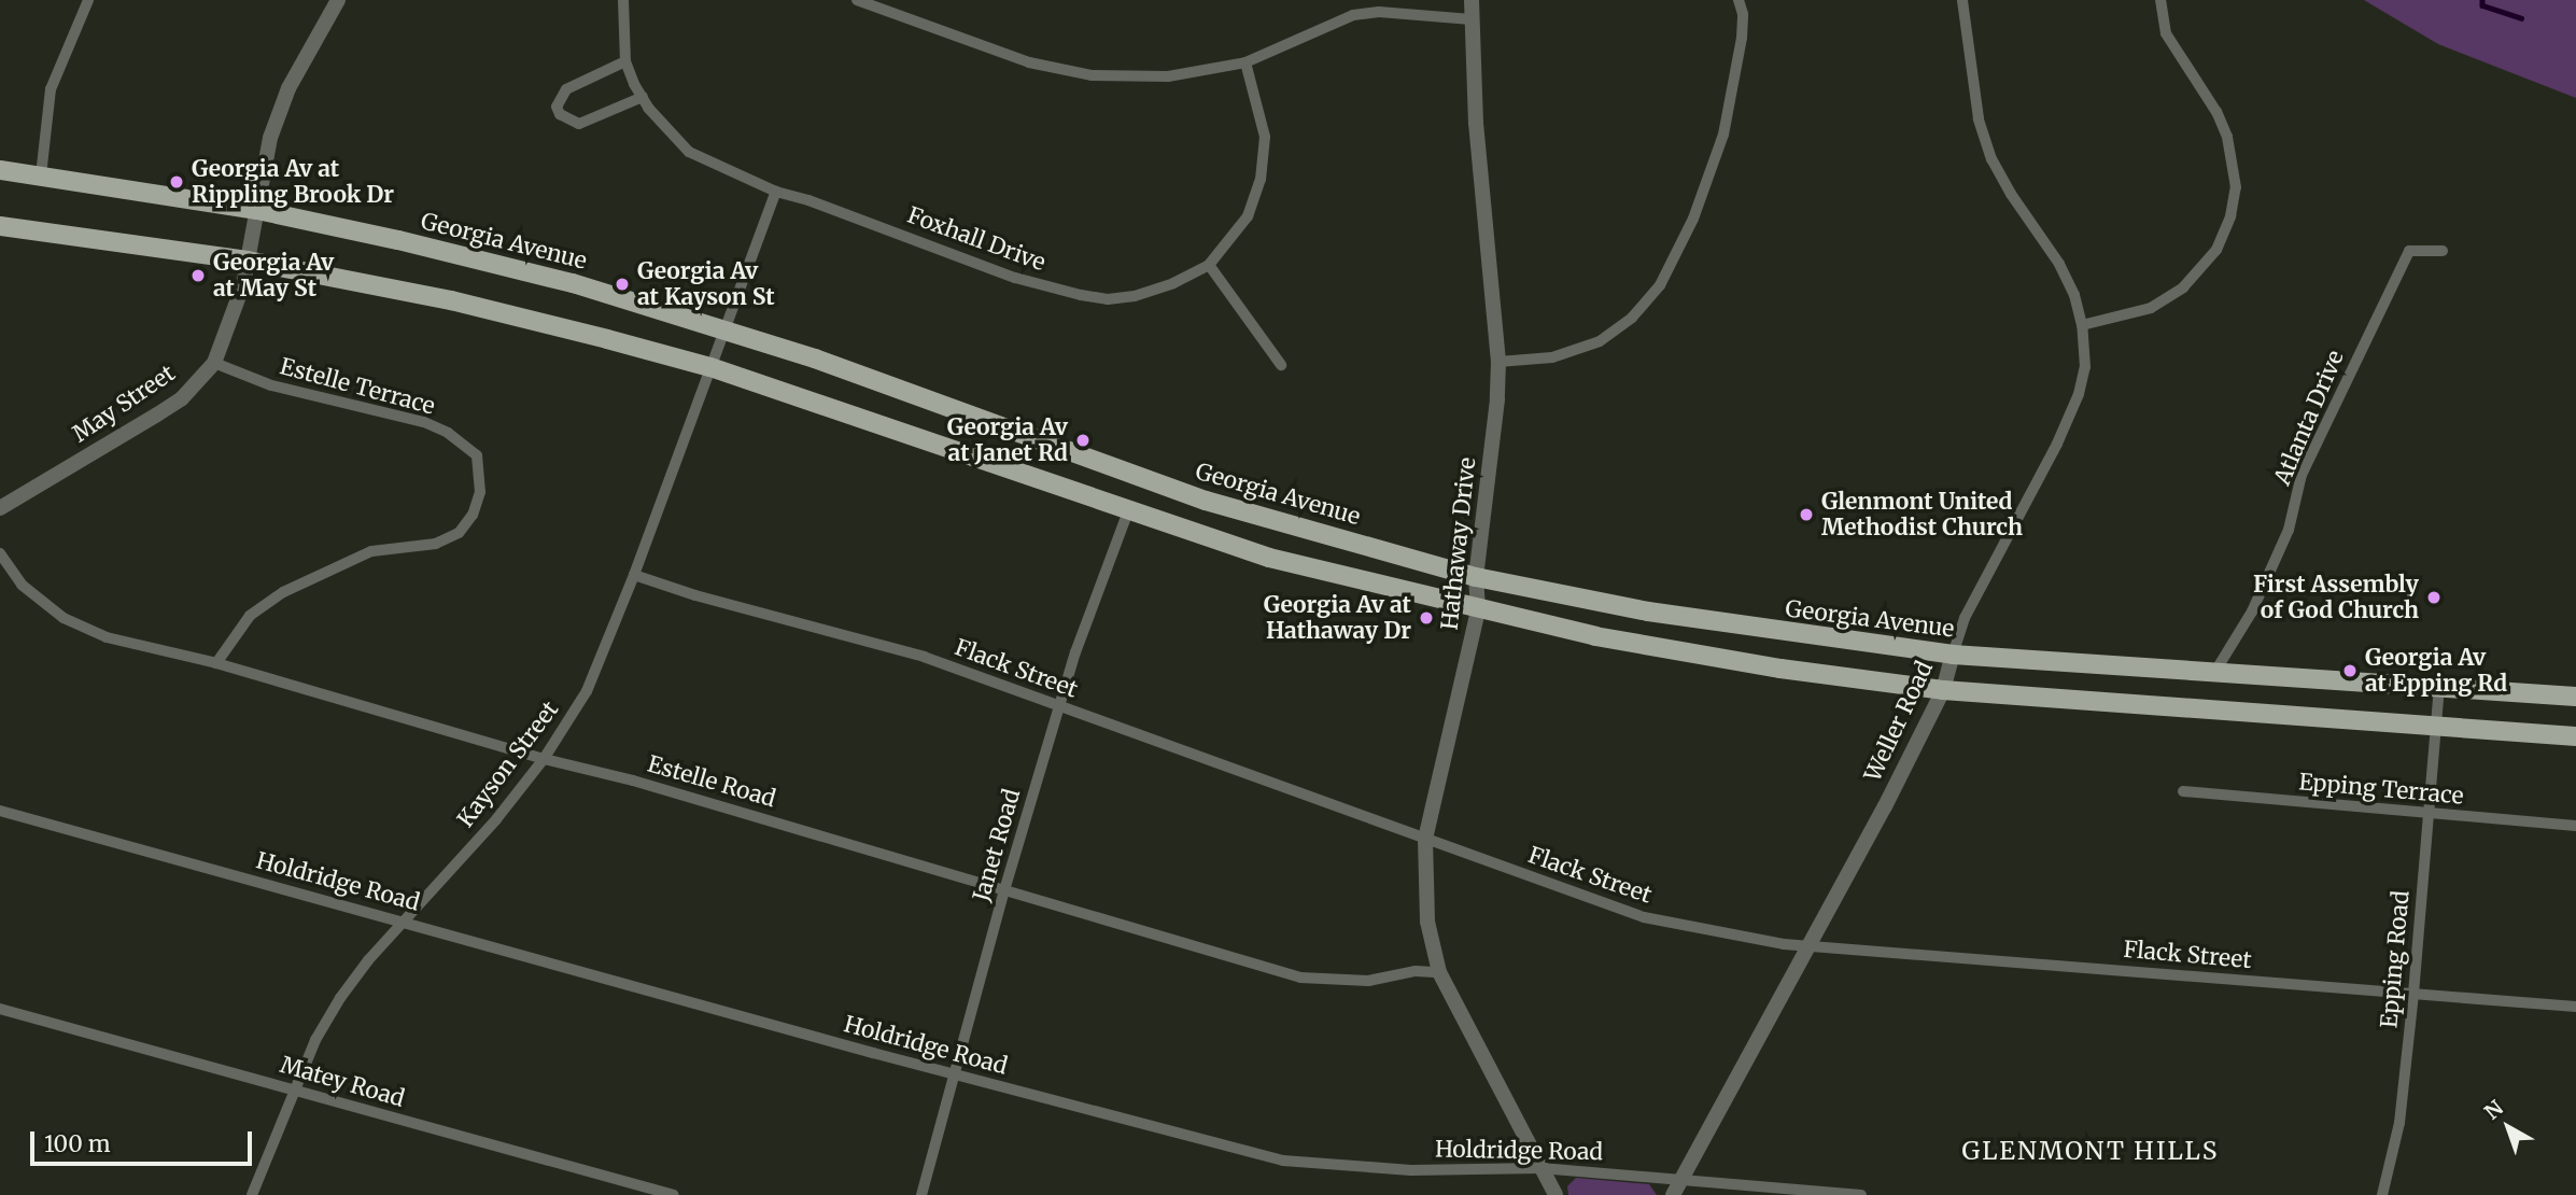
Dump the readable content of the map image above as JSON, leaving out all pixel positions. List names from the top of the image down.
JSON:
{
  "streets": {
    "main road": ["Georgia Avenue"],
    "street": [
      "Foxhall Drive",
      "Estelle Terrace",
      "May Street",
      "Atlanta Drive",
      "Hathaway Drive",
      "Flack Street",
      "Weller Road",
      "Kayson Street",
      "Estelle Road",
      "Epping Terrace",
      "Janet Road",
      "Holdridge Road",
      "Epping Road",
      "Matey Road"
    ]
  },
  "crossings": [
    ["Foxhall Drive", "Kayson Street"],
    ["Georgia Avenue", "May Street"],
    ["Georgia Avenue", "Atlanta Drive"],
    ["Georgia Avenue", "Hathaway Drive"],
    ["Georgia Avenue", "Weller Road"],
    ["Georgia Avenue", "Kayson Street"],
    ["Georgia Avenue", "Epping Road"],
    ["Estelle Terrace", "May Street"],
    ["Estelle Terrace", "Estelle Road"],
    ["Hathaway Drive", "Flack Street"],
    ["Hathaway Drive", "Estelle Road"],
    ["Hathaway Drive", "Holdridge Road"],
    ["Flack Street", "Weller Road"],
    ["Flack Street", "Kayson Street"],
    ["Flack Street", "Janet Road"],
    ["Flack Street", "Epping Road"],
    ["Weller Road", "Holdridge Road"],
    ["Kayson Street", "Estelle Road"],
    ["Kayson Street", "Holdridge Road"],
    ["Kayson Street", "Matey Road"],
    ["Estelle Road", "Janet Road"],
    ["Epping Terrace", "Epping Road"],
    ["Janet Road", "Holdridge Road"]
  ],
  "districts": ["GLENMONT HILLS"],
  "places": [
    "Georgia Av at Rippling Brook Dr",
    "Georgia Av at May St",
    "Georgia Av at Kayson St",
    "Georgia Av at Janet Rd",
    "Glenmont United Methodist Church",
    "First Assembly of God Church",
    "Georgia Av at Hathaway Dr",
    "Georgia Av at Epping Rd"
  ],
  "scale_bar": "100 m",
  "north": "top left"
}
